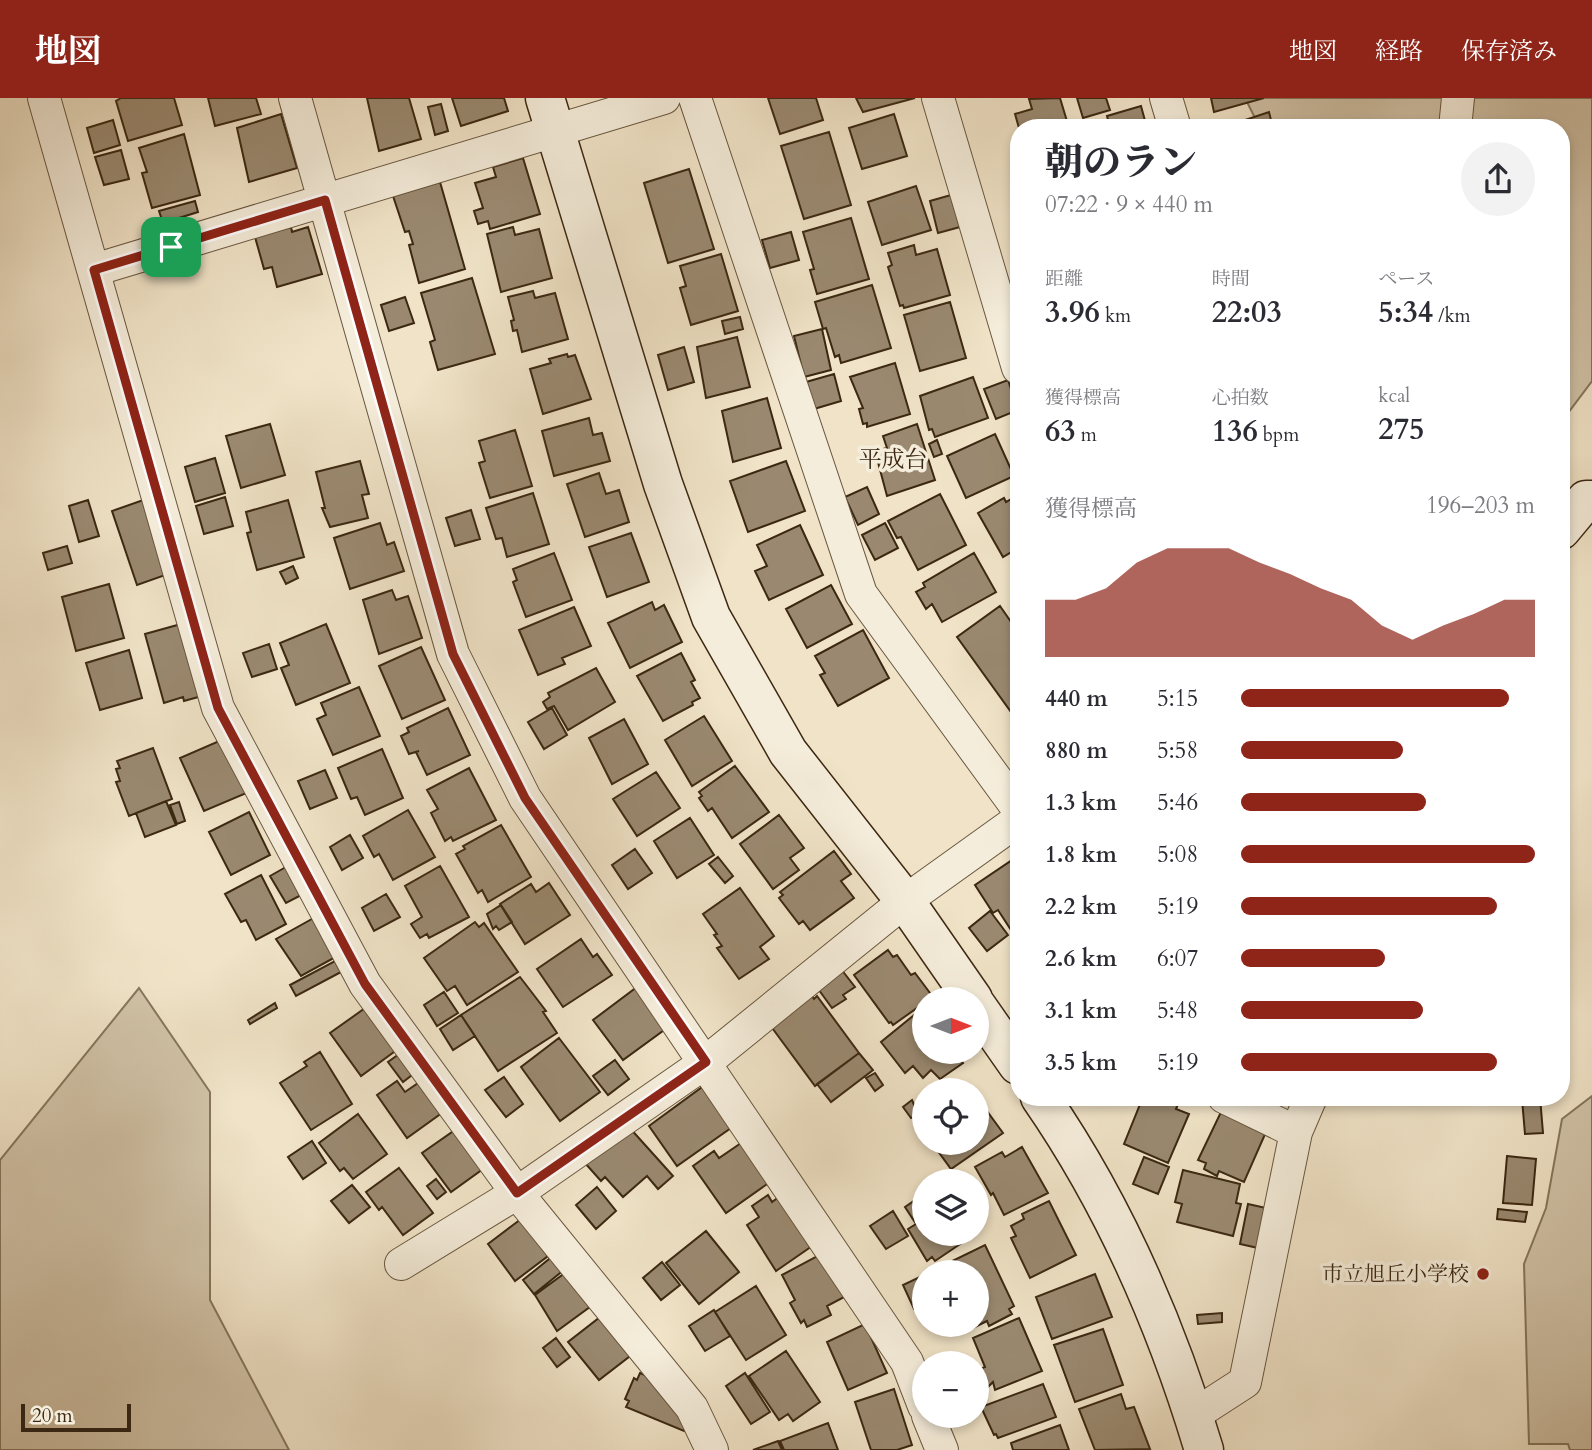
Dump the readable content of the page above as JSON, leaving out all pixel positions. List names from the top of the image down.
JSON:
{
  "districts": ["平成台"],
  "places": ["市立旭丘小学校"],
  "scale_bar": "20 m",
  "north": "right",
  "page": {
    "header": "地図",
    "nav": ["地図", "経路", "保存済み"],
    "heading": ["朝のラン", "07:22 · 9 × 440 m"],
    "stats": [
      ["距離", "3.96 km"],
      ["時間", "22:03"],
      ["ペース", "5:34 /km"],
      ["獲得標高", "63 m"],
      ["心拍数", "136 bpm"],
      ["kcal", "275"]
    ],
    "chart": ["獲得標高", "196–203 m"],
    "list": [
      {
        "name": "440 m",
        "note": "5:15"
      },
      {
        "name": "880 m",
        "note": "5:58"
      },
      {
        "name": "1.3 km",
        "note": "5:46"
      },
      {
        "name": "1.8 km",
        "note": "5:08"
      },
      {
        "name": "2.2 km",
        "note": "5:19"
      },
      {
        "name": "2.6 km",
        "note": "6:07"
      },
      {
        "name": "3.1 km",
        "note": "5:48"
      },
      {
        "name": "3.5 km",
        "note": "5:19"
      }
    ],
    "map_buttons": ["+", "−"],
    "scale": "20 m"
  }
}
